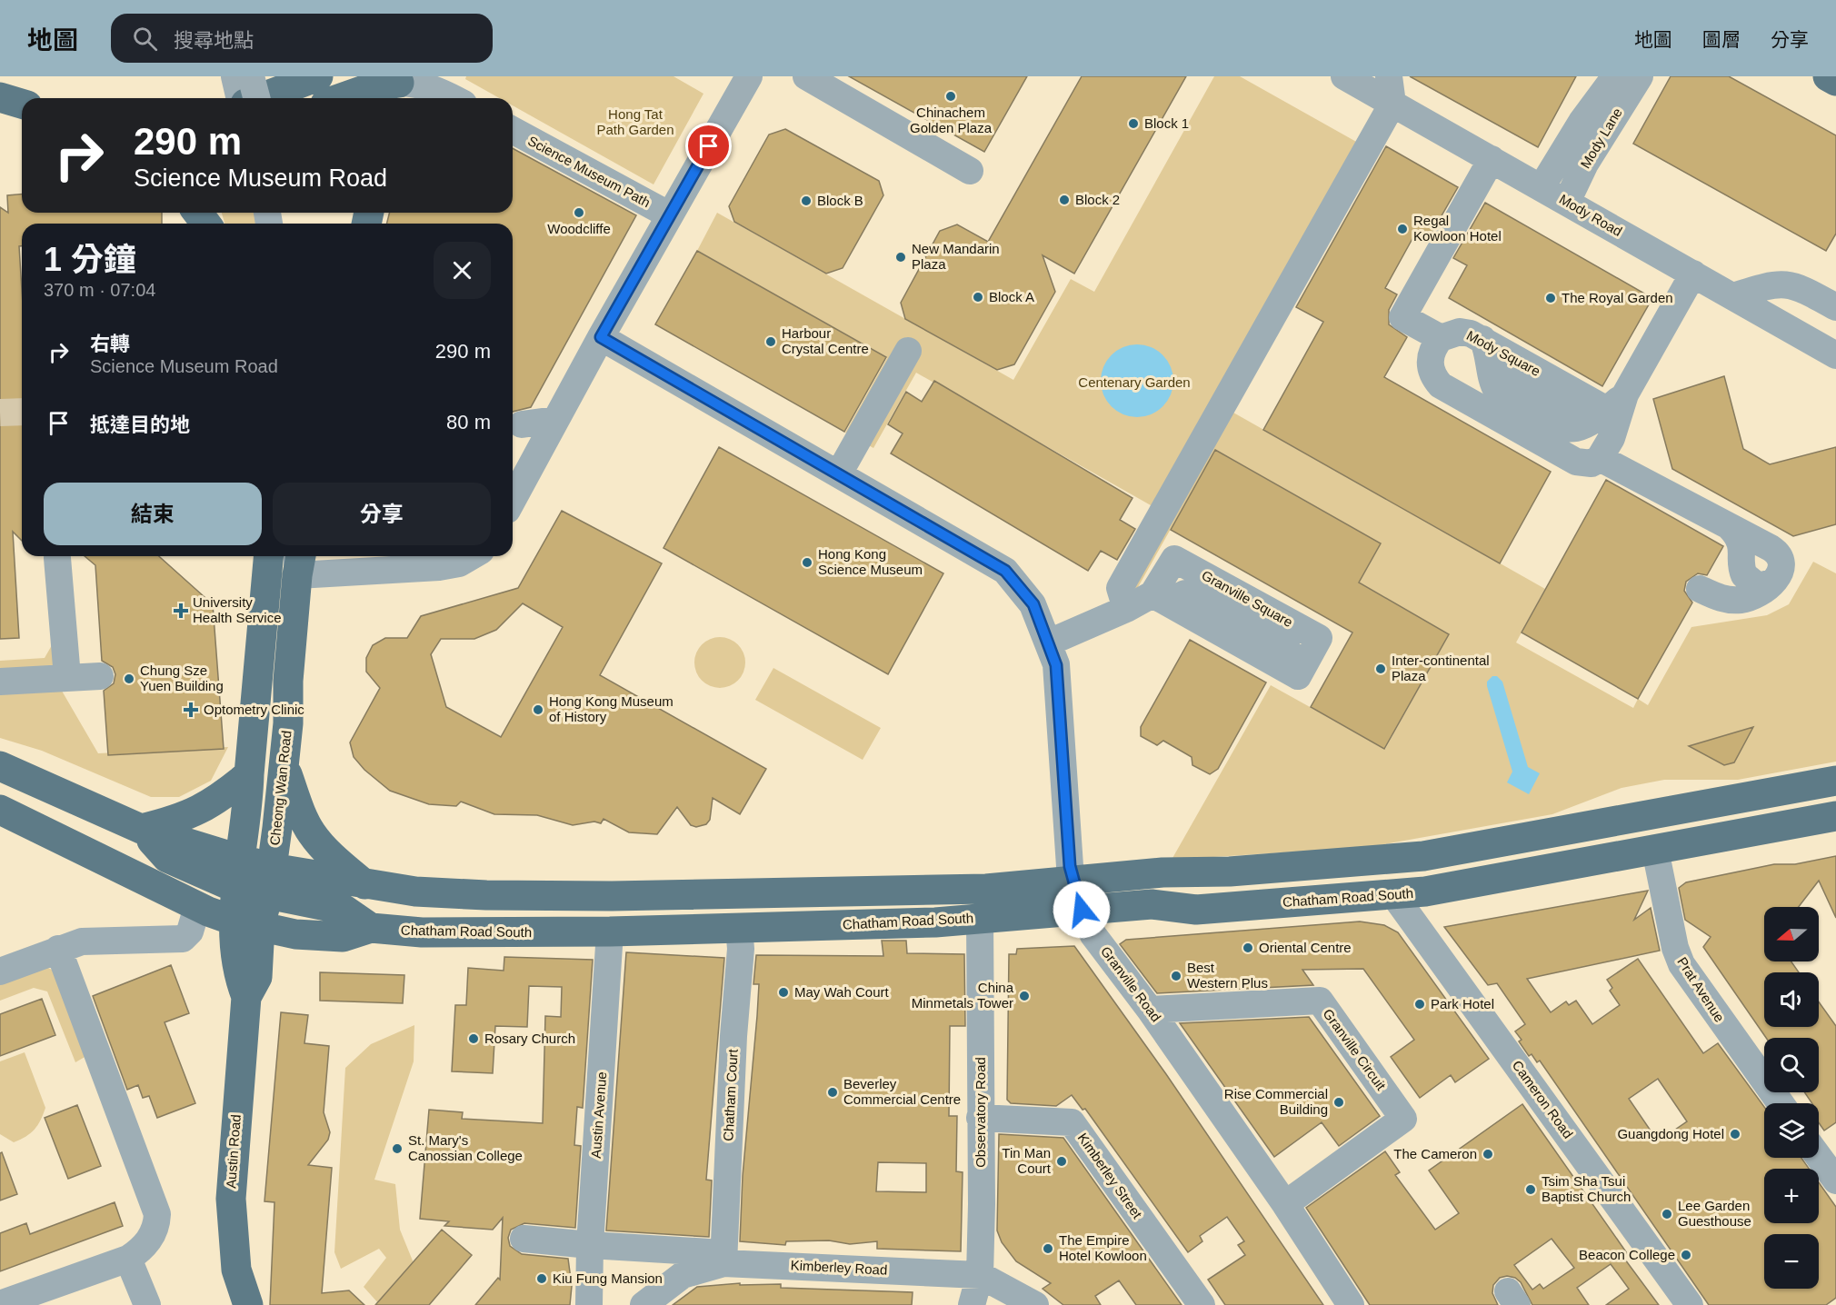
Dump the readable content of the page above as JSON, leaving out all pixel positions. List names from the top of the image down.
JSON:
{
  "streets": {
    "main road": ["Cheong Wan Road", "Chatham Road South", "Austin Road"],
    "street": [
      "Mody Lane",
      "Science Museum Path",
      "Mody Road",
      "Mody Square",
      "Granville Square",
      "Granville Road",
      "Prat Avenue",
      "Granville Circuit",
      "Chatham Court",
      "Cameron Road",
      "Observatory Road",
      "Austin Avenue",
      "Kimberley Street",
      "Kimberley Road"
    ]
  },
  "crossings": [
    ["Mody Lane", "Mody Road"],
    ["Granville Square", "Granville Road"],
    ["Cheong Wan Road", "Chatham Road South"],
    ["Cheong Wan Road", "Austin Road"],
    ["Chatham Road South", "Granville Road"],
    ["Chatham Road South", "Prat Avenue"],
    ["Chatham Road South", "Chatham Court"],
    ["Chatham Road South", "Cameron Road"],
    ["Chatham Road South", "Observatory Road"],
    ["Chatham Road South", "Austin Avenue"],
    ["Chatham Road South", "Austin Road"],
    ["Granville Road", "Granville Circuit"],
    ["Chatham Court", "Kimberley Road"],
    ["Observatory Road", "Kimberley Street"],
    ["Observatory Road", "Kimberley Road"],
    ["Austin Avenue", "Kimberley Road"]
  ],
  "parks": ["Hong Tat Path Garden", "Centenary Garden"],
  "places": {
    "other": [
      "Chinachem Golden Plaza",
      "Block 1",
      "Block 2",
      "Block B",
      "Woodcliffe",
      "Regal Kowloon Hotel",
      "New Mandarin Plaza",
      "Block A",
      "The Royal Garden",
      "Harbour Crystal Centre",
      "Hong Kong Science Museum",
      "Inter-continental Plaza",
      "Chung Sze Yuen Building",
      "Hong Kong Museum of History",
      "Oriental Centre",
      "Best Western Plus",
      "May Wah Court",
      "China Minmetals Tower",
      "Park Hotel",
      "Rosary Church",
      "Beverley Commercial Centre",
      "Rise Commercial Building",
      "Guangdong Hotel",
      "St. Mary's Canossian College",
      "The Cameron",
      "Tin Man Court",
      "Tsim Sha Tsui Baptist Church",
      "Lee Garden Guesthouse",
      "The Empire Hotel Kowloon",
      "Beacon College",
      "Kiu Fung Mansion"
    ],
    "health": ["University Health Service", "Optometry Clinic"]
  },
  "north": "left",
  "page": {
    "header": "地圖",
    "search": "搜尋地點",
    "nav": ["地圖", "圖層", "分享"],
    "turn": ["290 m", "Science Museum Road"],
    "heading": ["1 分鐘", "370 m · 07:04"],
    "list": [
      {
        "name": "右轉",
        "note": "Science Museum Road",
        "value": "290 m"
      },
      {
        "name": "抵達目的地",
        "value": "80 m"
      }
    ],
    "buttons": ["結束", "分享"],
    "map_buttons": ["+", "−"]
  }
}
